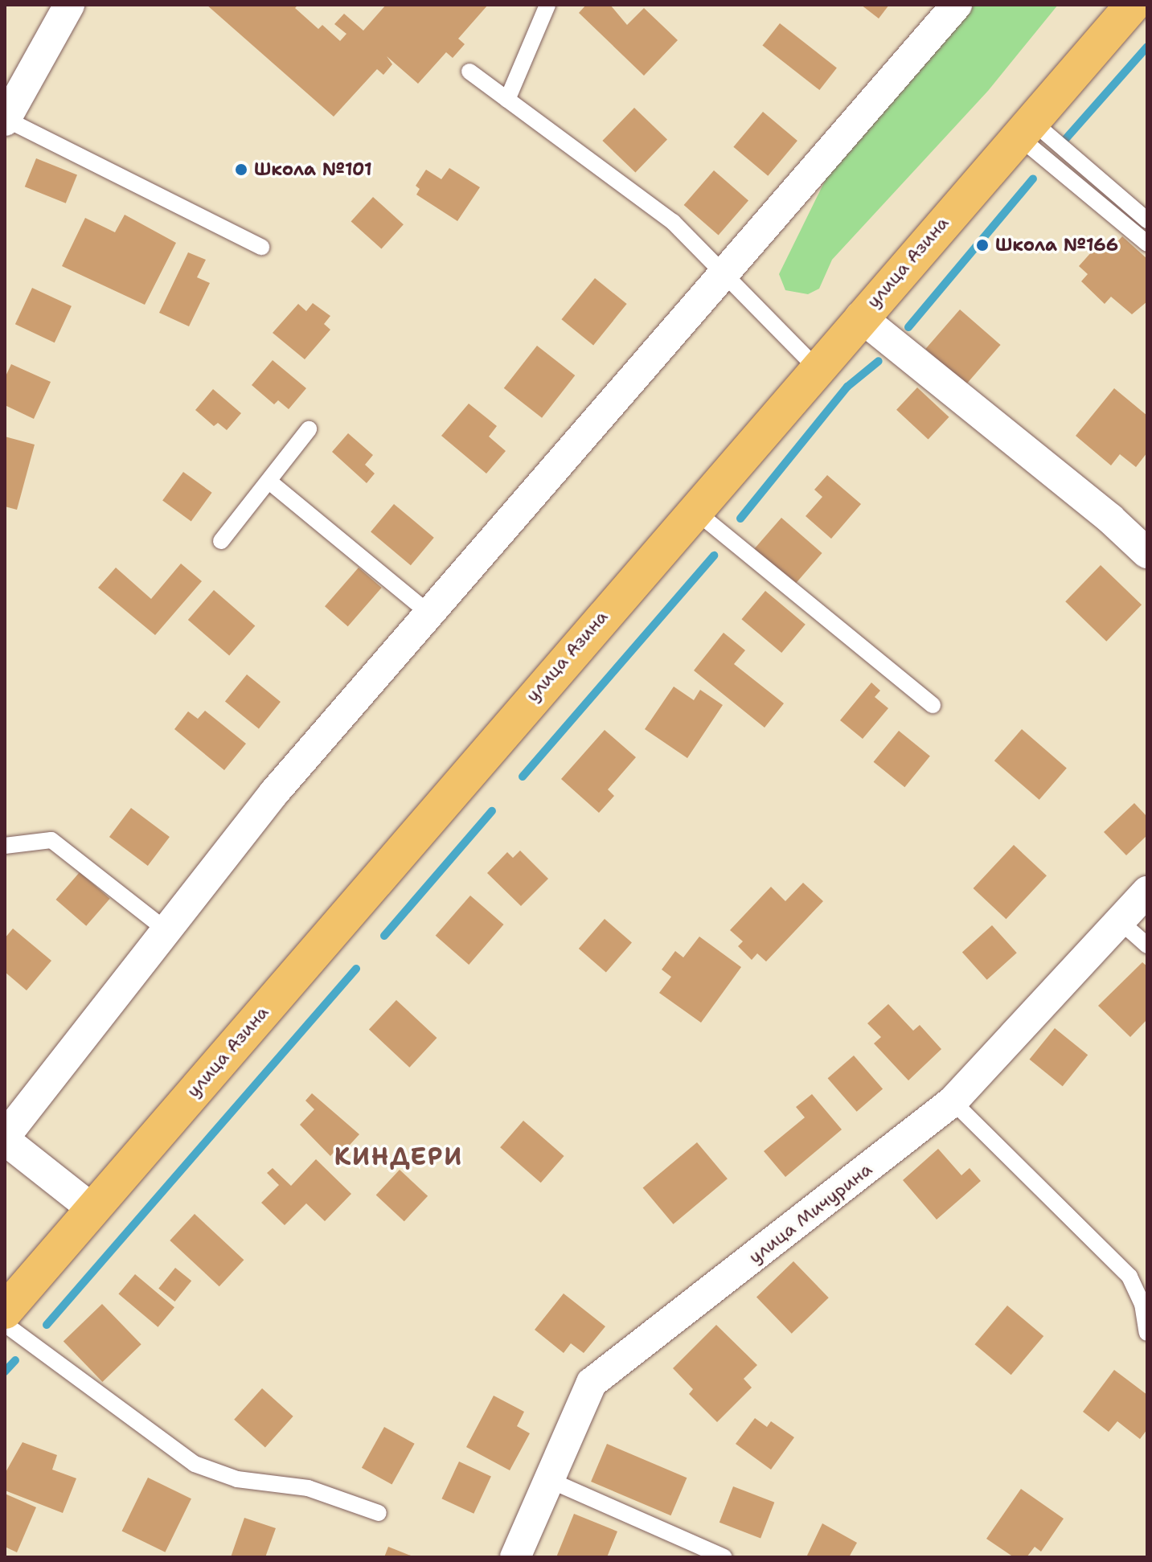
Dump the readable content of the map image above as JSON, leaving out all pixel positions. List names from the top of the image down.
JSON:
{
  "streets": {
    "main road": ["улица Азина"],
    "street": ["улица Мичурина"]
  },
  "districts": ["КИНДЕРИ"],
  "places": ["Школа №101", "Школа №166"]
}
